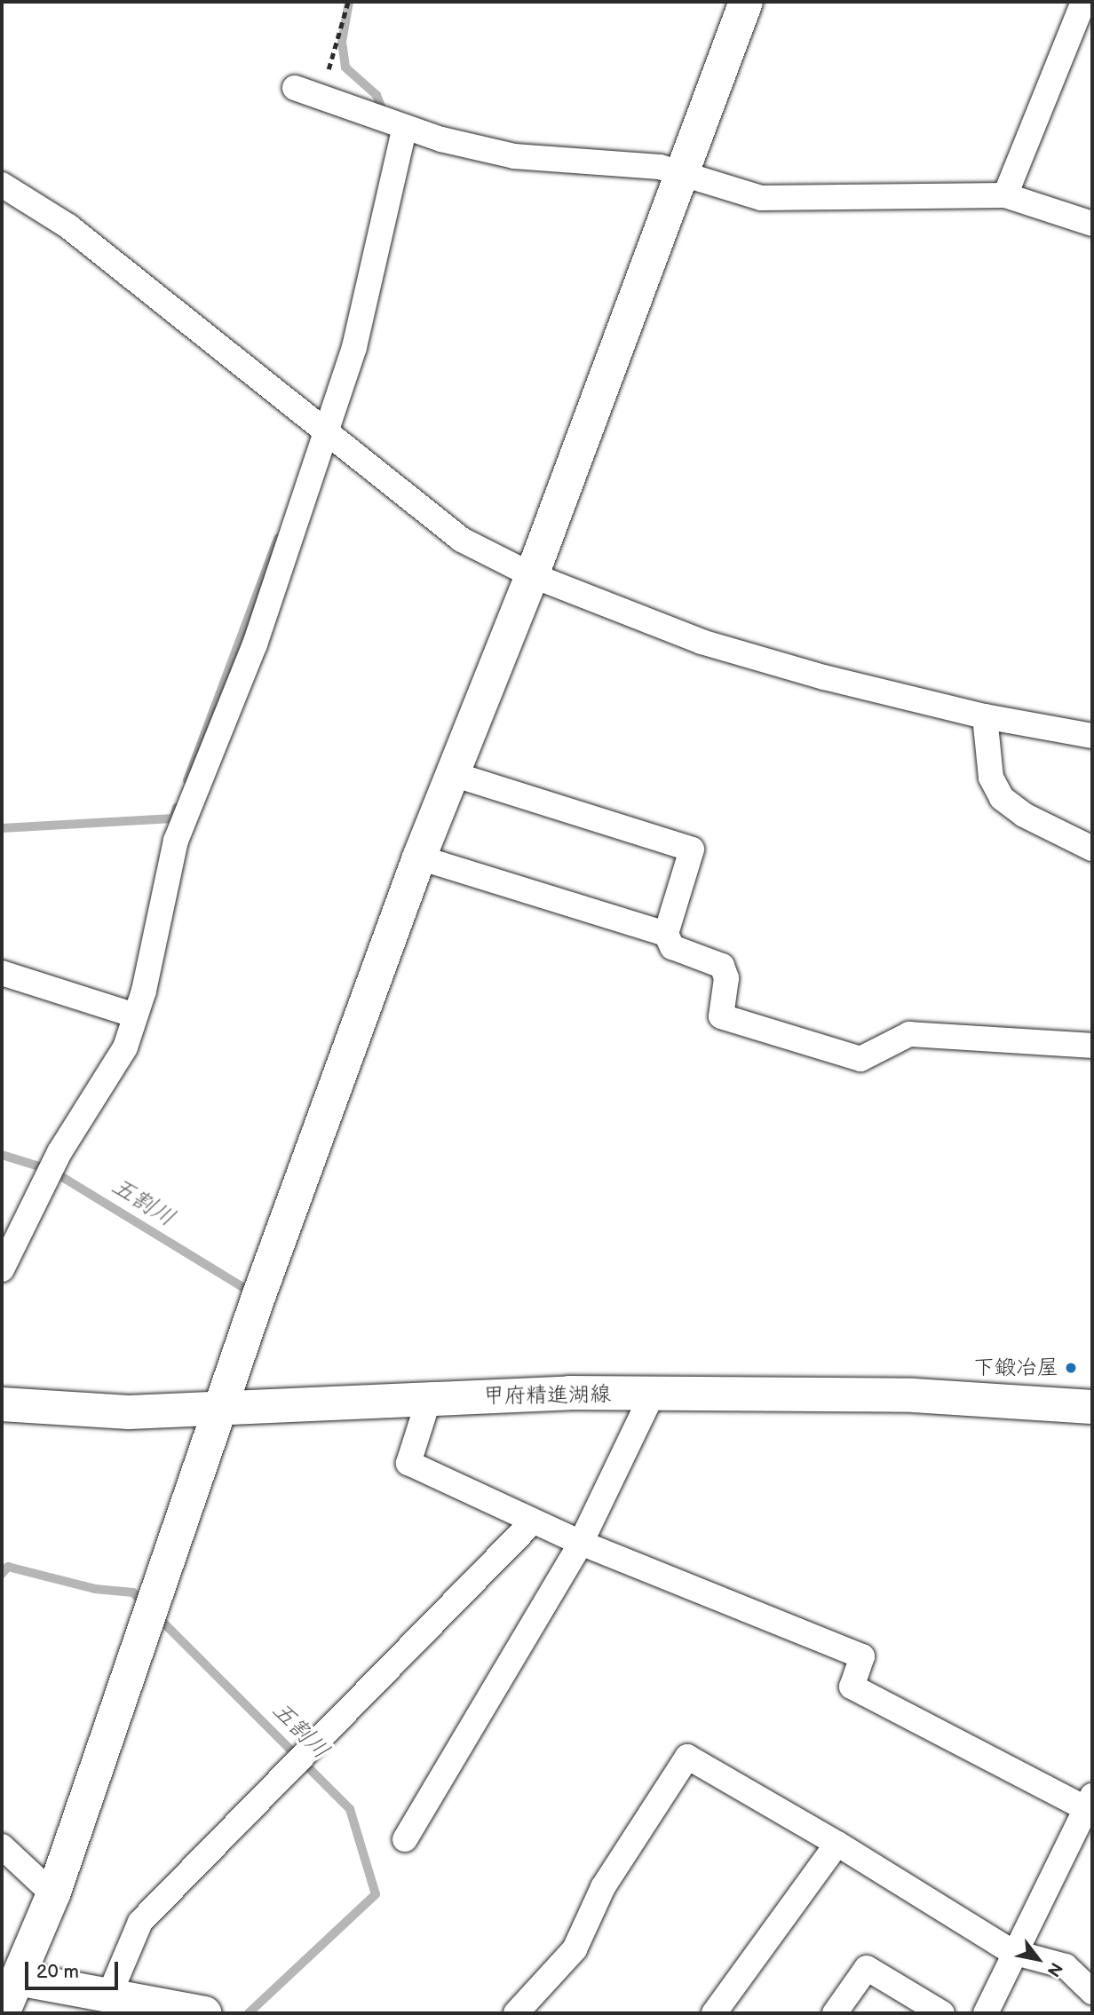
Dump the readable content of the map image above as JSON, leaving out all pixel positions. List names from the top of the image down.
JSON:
{
  "streets": {
    "street": ["甲府精進湖線"]
  },
  "water": ["五割川"],
  "places": ["下鍛冶屋"],
  "scale_bar": "20 m",
  "north": "bottom right"
}
